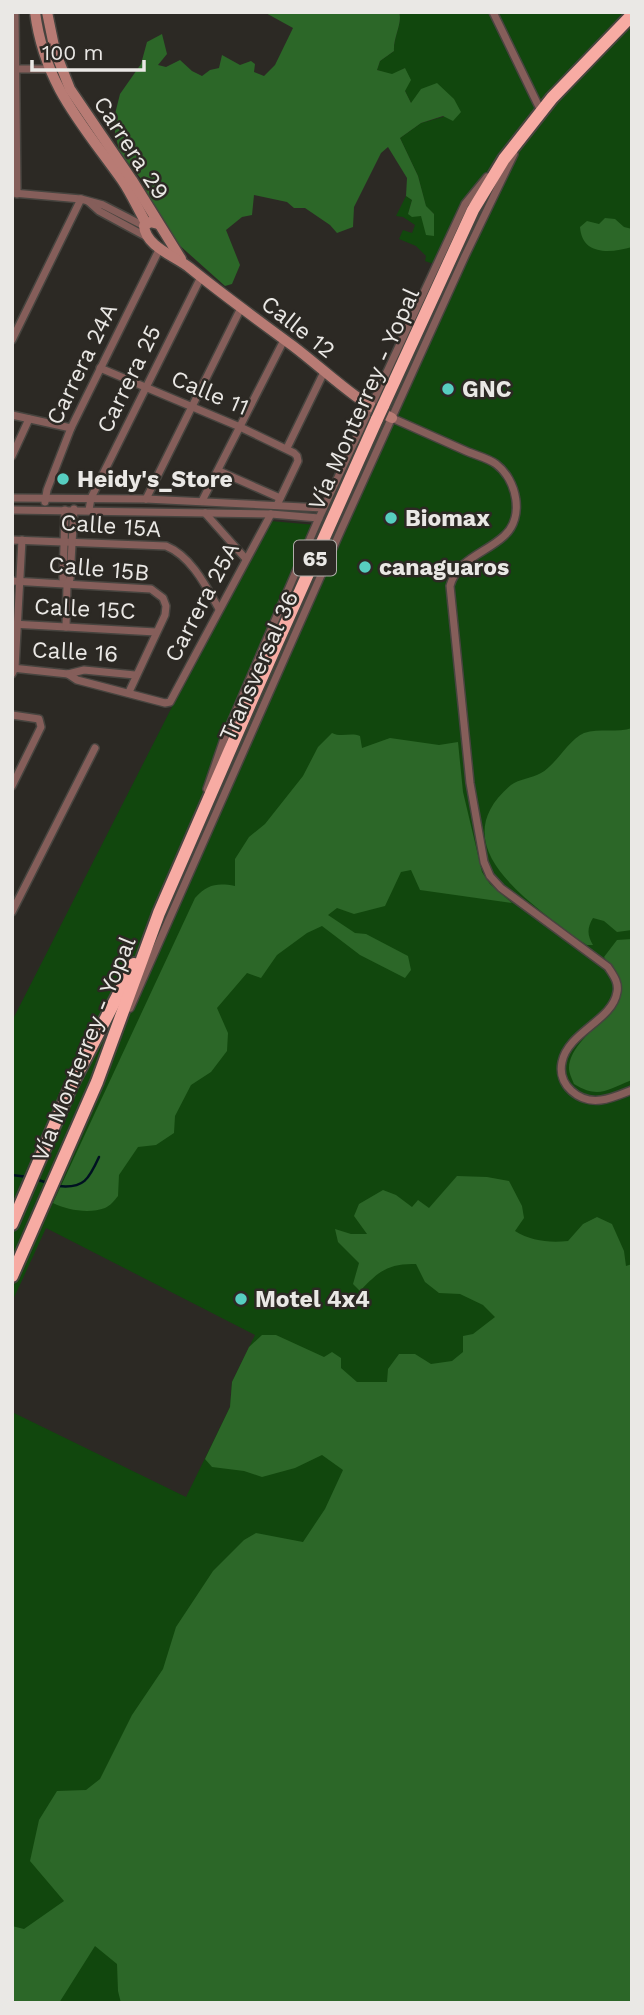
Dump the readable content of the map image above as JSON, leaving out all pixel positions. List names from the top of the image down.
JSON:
{
  "streets": {
    "highway": ["Vía Monterrey - Yopal", "65"],
    "main road": ["Carrera 29", "Calle 12"],
    "street": [
      "Carrera 24A",
      "Carrera 25",
      "Calle 11",
      "Calle 15A",
      "Calle 15B",
      "Carrera 25A",
      "Calle 15C",
      "Calle 16",
      "Transversal 36"
    ]
  },
  "crossings": [
    ["Carrera 29", "Calle 12"],
    ["Carrera 29", "Carrera 24A"],
    ["Calle 12", "Carrera 25"],
    ["Calle 12", "Vía Monterrey - Yopal"],
    ["Calle 12", "Transversal 36"],
    ["Carrera 24A", "Calle 11"],
    ["Carrera 25", "Calle 11"],
    ["Vía Monterrey - Yopal", "Transversal 36"],
    ["Calle 15A", "Carrera 25A"],
    ["Calle 15B", "Calle 15C"]
  ],
  "places": [
    "GNC",
    "Heidy's_Store",
    "Biomax",
    "canaguaros",
    "Motel 4x4"
  ],
  "scale_bar": "100 m"
}
